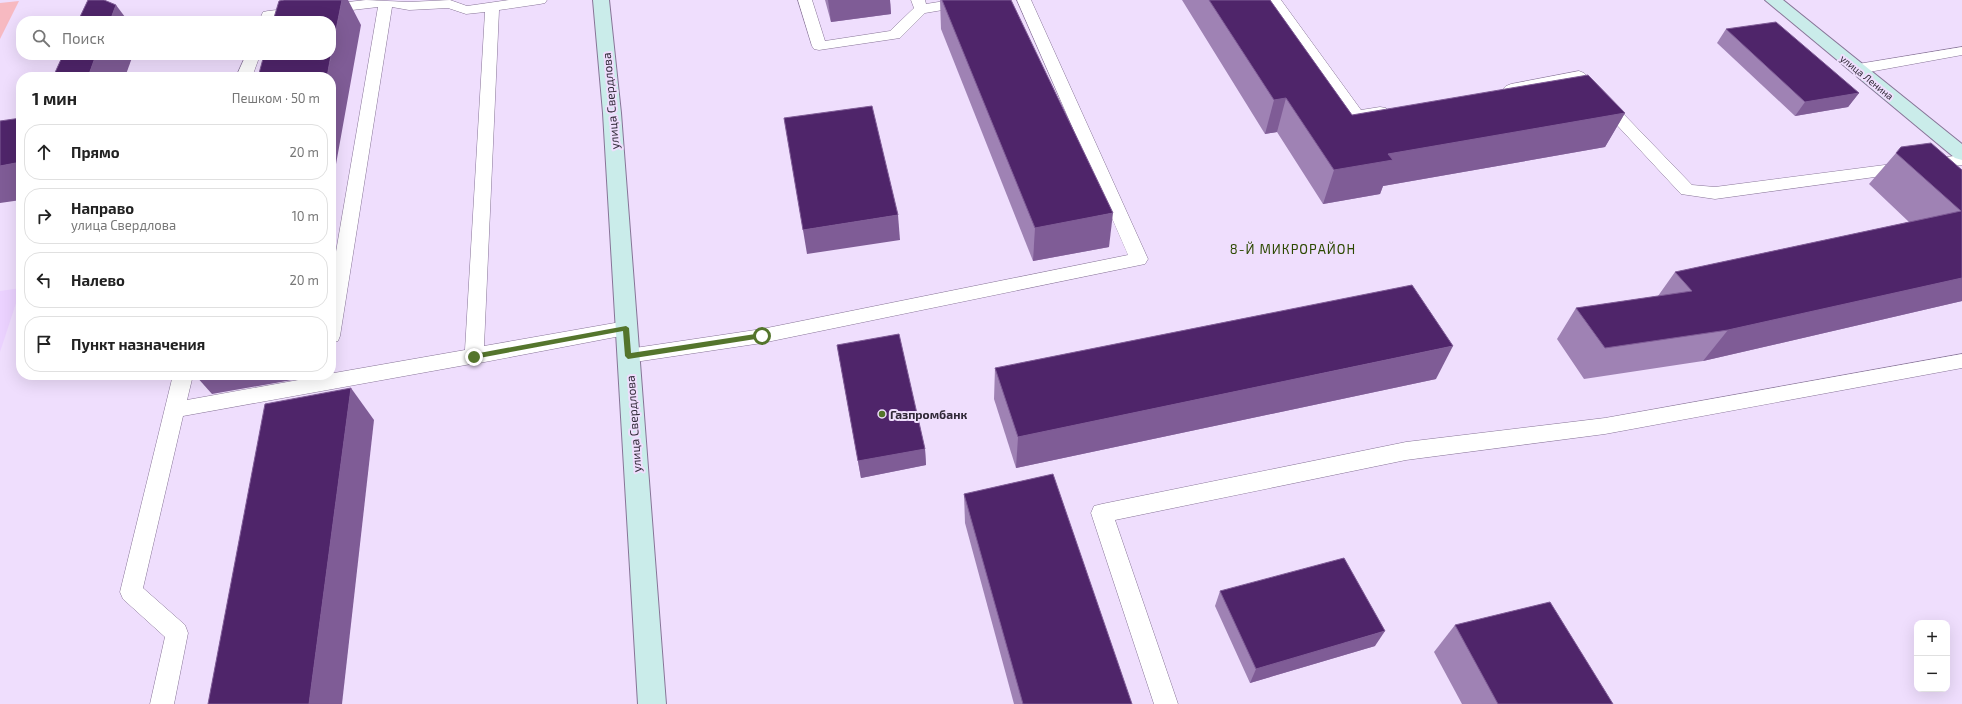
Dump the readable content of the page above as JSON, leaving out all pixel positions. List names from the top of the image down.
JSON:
{
  "streets": {
    "main road": ["улица Ленина", "улица Свердлова"]
  },
  "districts": ["8-Й МИКРОРАЙОН"],
  "places": ["Газпромбанк"],
  "page": {
    "search": "Поиск",
    "heading": ["1 мин", "Пешком · 50 m"],
    "list": [
      ["Прямо", "20 m"],
      ["Направо", "улица Свердлова", "10 m"],
      ["Налево", "20 m"],
      "Пункт назначения"
    ],
    "map_buttons": ["+", "−"]
  }
}
